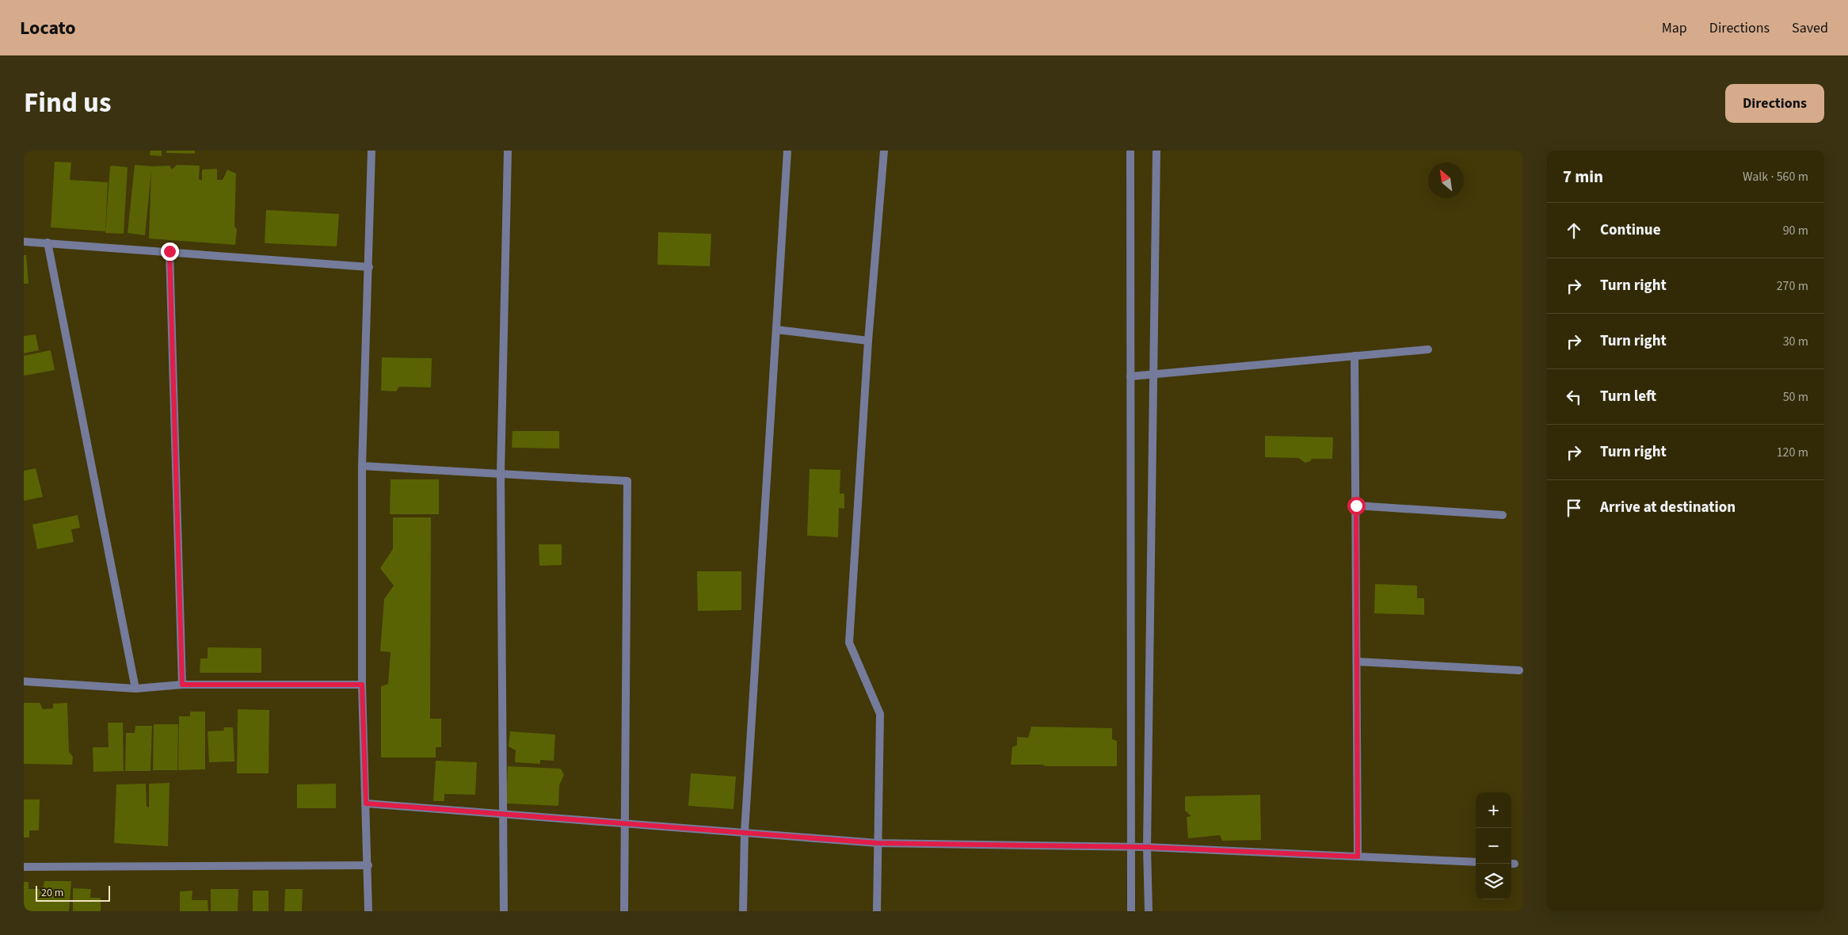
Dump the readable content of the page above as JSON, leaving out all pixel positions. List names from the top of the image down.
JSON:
{
  "scale_bar": "20 m",
  "north": "top left",
  "page": {
    "header": "Locato",
    "nav": ["Map", "Directions", "Saved"],
    "title": "Find us",
    "buttons": "Directions",
    "heading": ["7 min", "Walk · 560 m"],
    "list": [
      ["Continue", "90 m"],
      ["Turn right", "270 m"],
      ["Turn right", "30 m"],
      ["Turn left", "50 m"],
      ["Turn right", "120 m"],
      "Arrive at destination"
    ],
    "map_buttons": ["+", "−"],
    "scale": "20 m"
  }
}
